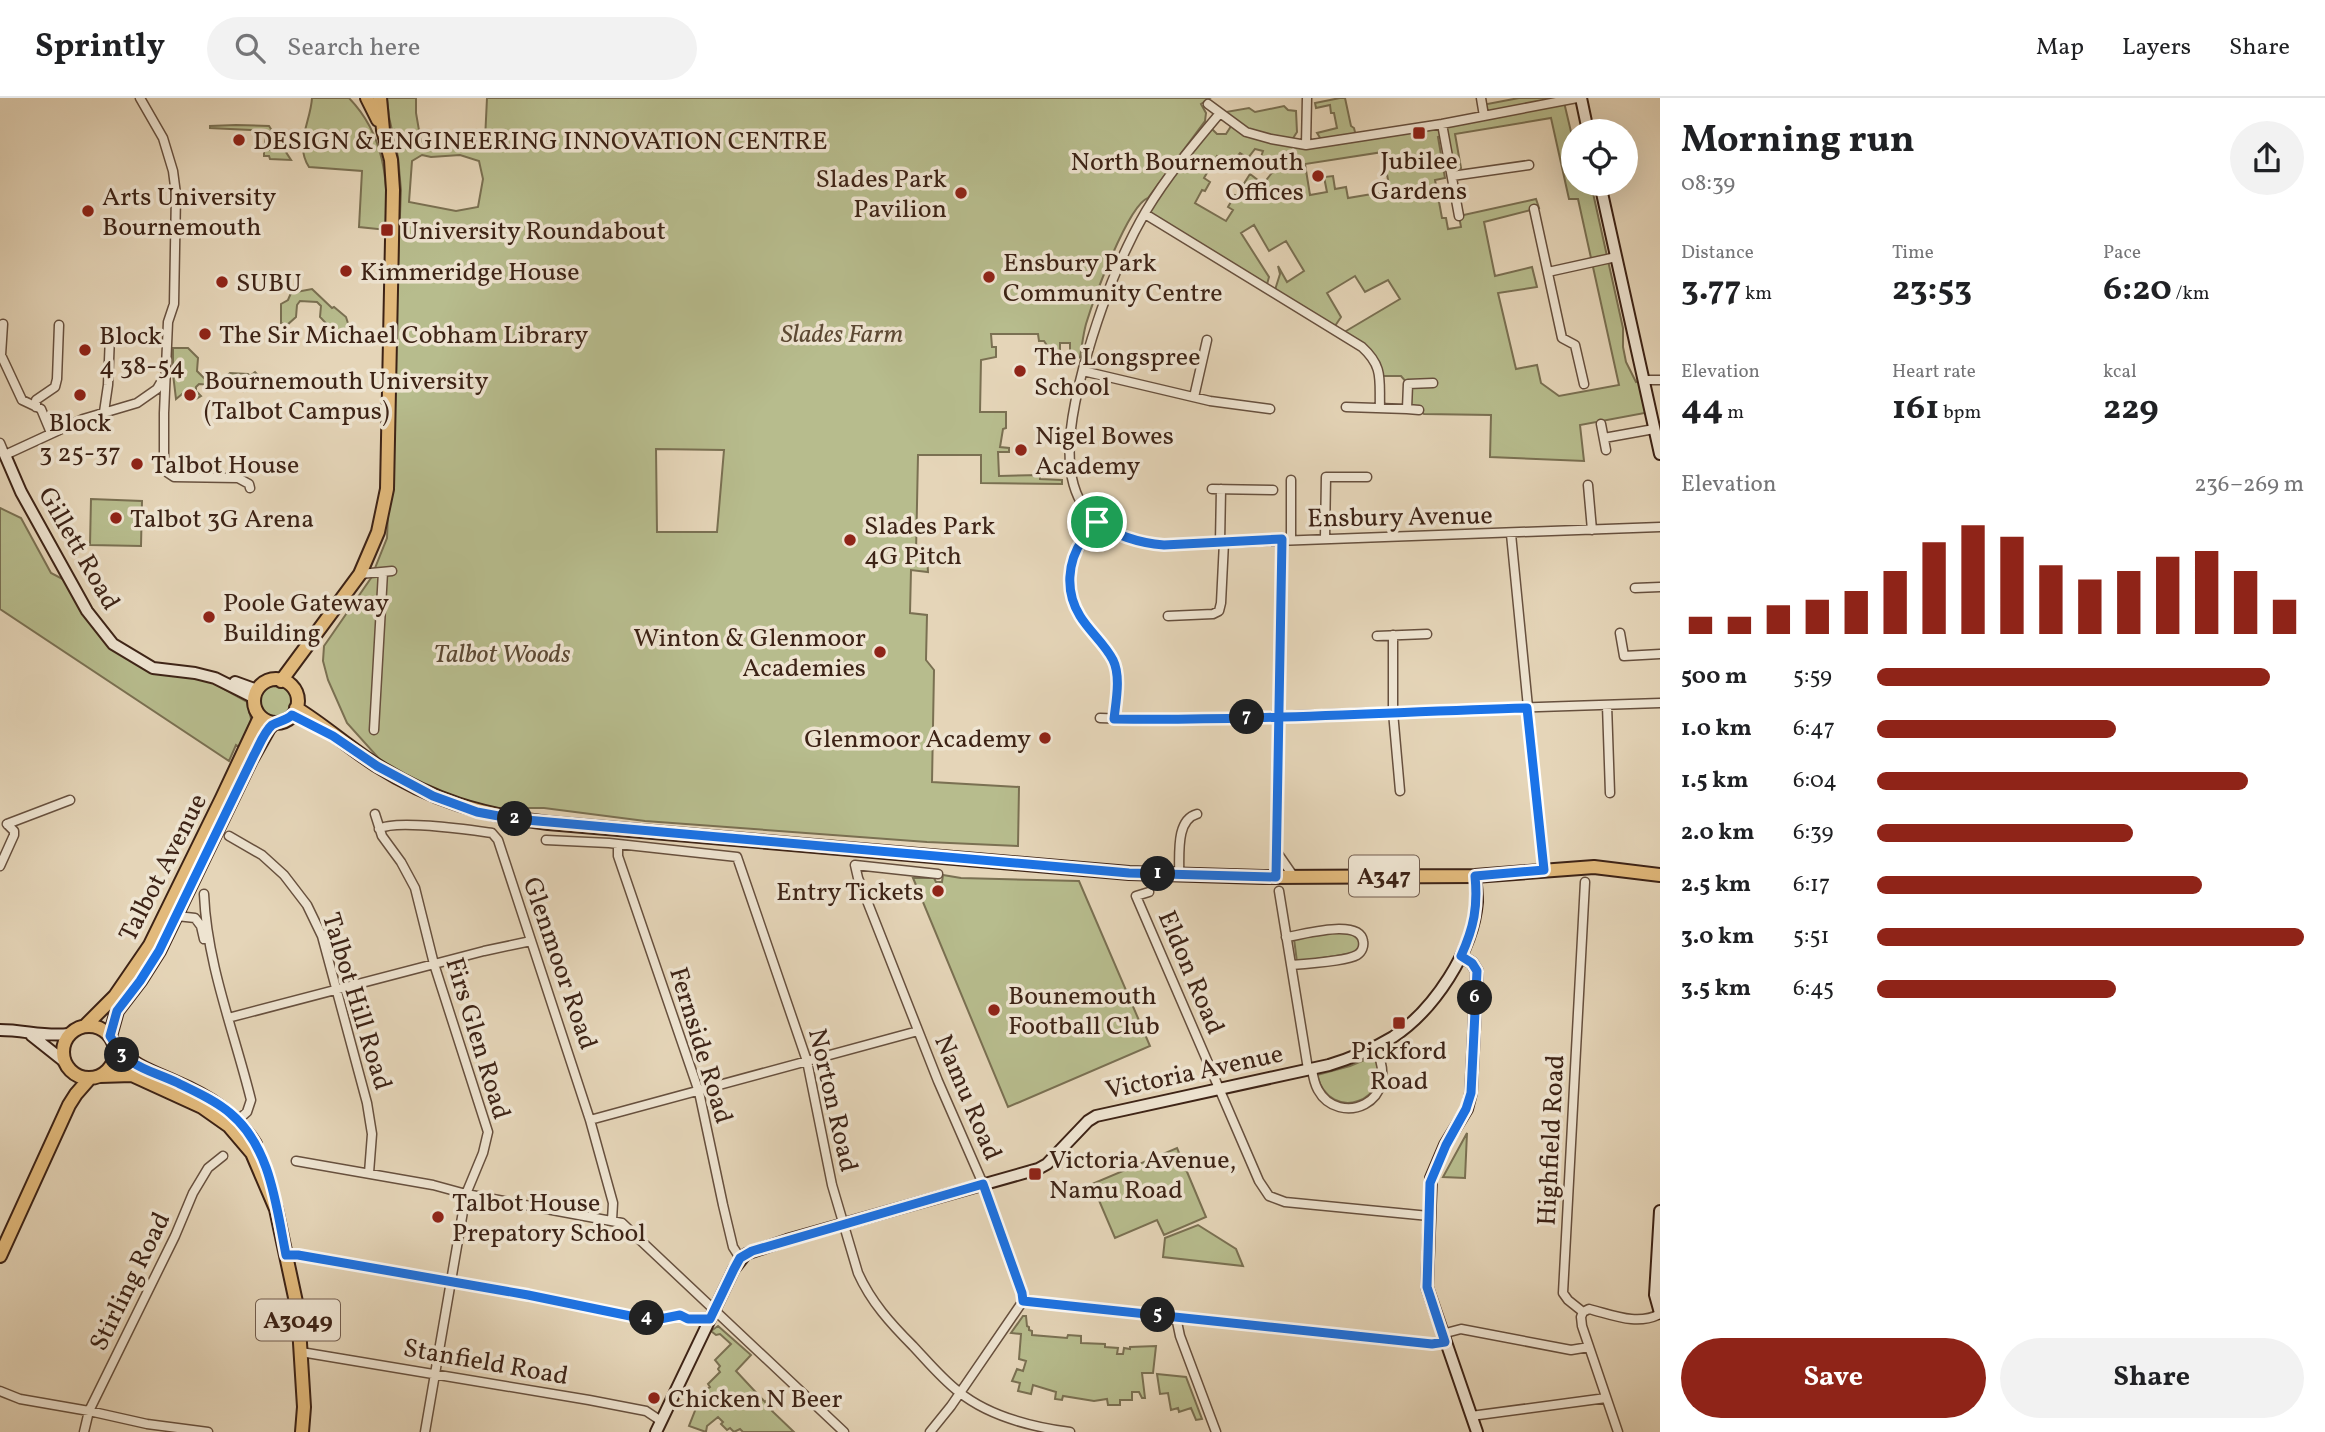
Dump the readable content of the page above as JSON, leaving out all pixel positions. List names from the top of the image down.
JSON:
{
  "streets": {
    "main road": ["Talbot Avenue", "A347", "A3049"],
    "street": [
      "Ensbury Avenue",
      "Gillett Road",
      "Glenmoor Road",
      "Eldon Road",
      "Talbot Hill Road",
      "Firs Glen Road",
      "Fernside Road",
      "Victoria Avenue",
      "Namu Road",
      "Norton Road",
      "Highfield Road",
      "Stirling Road",
      "Stanfield Road"
    ]
  },
  "crossings": [
    ["Gillett Road", "Talbot Avenue"],
    ["Gillett Road", "A347"],
    ["Talbot Avenue", "A347"],
    ["Talbot Avenue", "A3049"],
    ["A347", "Victoria Avenue"],
    ["Glenmoor Road", "Firs Glen Road"],
    ["Eldon Road", "Victoria Avenue"],
    ["Firs Glen Road", "Stanfield Road"],
    ["Fernside Road", "Victoria Avenue"],
    ["Fernside Road", "Norton Road"],
    ["Victoria Avenue", "Namu Road"],
    ["Victoria Avenue", "Norton Road"],
    ["A3049", "Stanfield Road"]
  ],
  "parks": ["Slades Farm", "Talbot Woods"],
  "places": {
    "transit": [
      "Jubilee Gardens",
      "University Roundabout",
      "Pickford Road",
      "Victoria Avenue, Namu Road"
    ],
    "other": [
      "DESIGN & ENGINEERING INNOVATION CENTRE",
      "North Bournemouth Offices",
      "Slades Park Pavilion",
      "Arts University Bournemouth",
      "Kimmeridge House",
      "Ensbury Park Community Centre",
      "SUBU",
      "The Sir Michael Cobham Library",
      "Block 4 38-54",
      "The Longspree School",
      "Block 3 25-37",
      "Bournemouth University (Talbot Campus)",
      "Nigel Bowes Academy",
      "Talbot House",
      "Talbot 3G Arena",
      "Slades Park 4G Pitch",
      "Poole Gateway Building",
      "Winton & Glenmoor Academies",
      "Glenmoor Academy",
      "Entry Tickets",
      "Bounemouth Football Club",
      "Talbot House Prepatory School",
      "Chicken N Beer"
    ]
  },
  "page": {
    "header": "Sprintly",
    "search": "Search here",
    "nav": ["Map", "Layers", "Share"],
    "heading": ["Morning run", "08:39"],
    "stats": [
      ["Distance", "3.77 km"],
      ["Time", "23:53"],
      ["Pace", "6:20 /km"],
      ["Elevation", "44 m"],
      ["Heart rate", "161 bpm"],
      ["kcal", "229"]
    ],
    "chart": ["Elevation", "236–269 m"],
    "list": [
      {
        "name": "500 m",
        "note": "5:59"
      },
      {
        "name": "1.0 km",
        "note": "6:47"
      },
      {
        "name": "1.5 km",
        "note": "6:04"
      },
      {
        "name": "2.0 km",
        "note": "6:39"
      },
      {
        "name": "2.5 km",
        "note": "6:17"
      },
      {
        "name": "3.0 km",
        "note": "5:51"
      },
      {
        "name": "3.5 km",
        "note": "6:45"
      }
    ],
    "pins": [
      "7",
      "2",
      "1",
      "6",
      "3",
      "5",
      "4"
    ],
    "buttons": ["Save", "Share"]
  }
}
